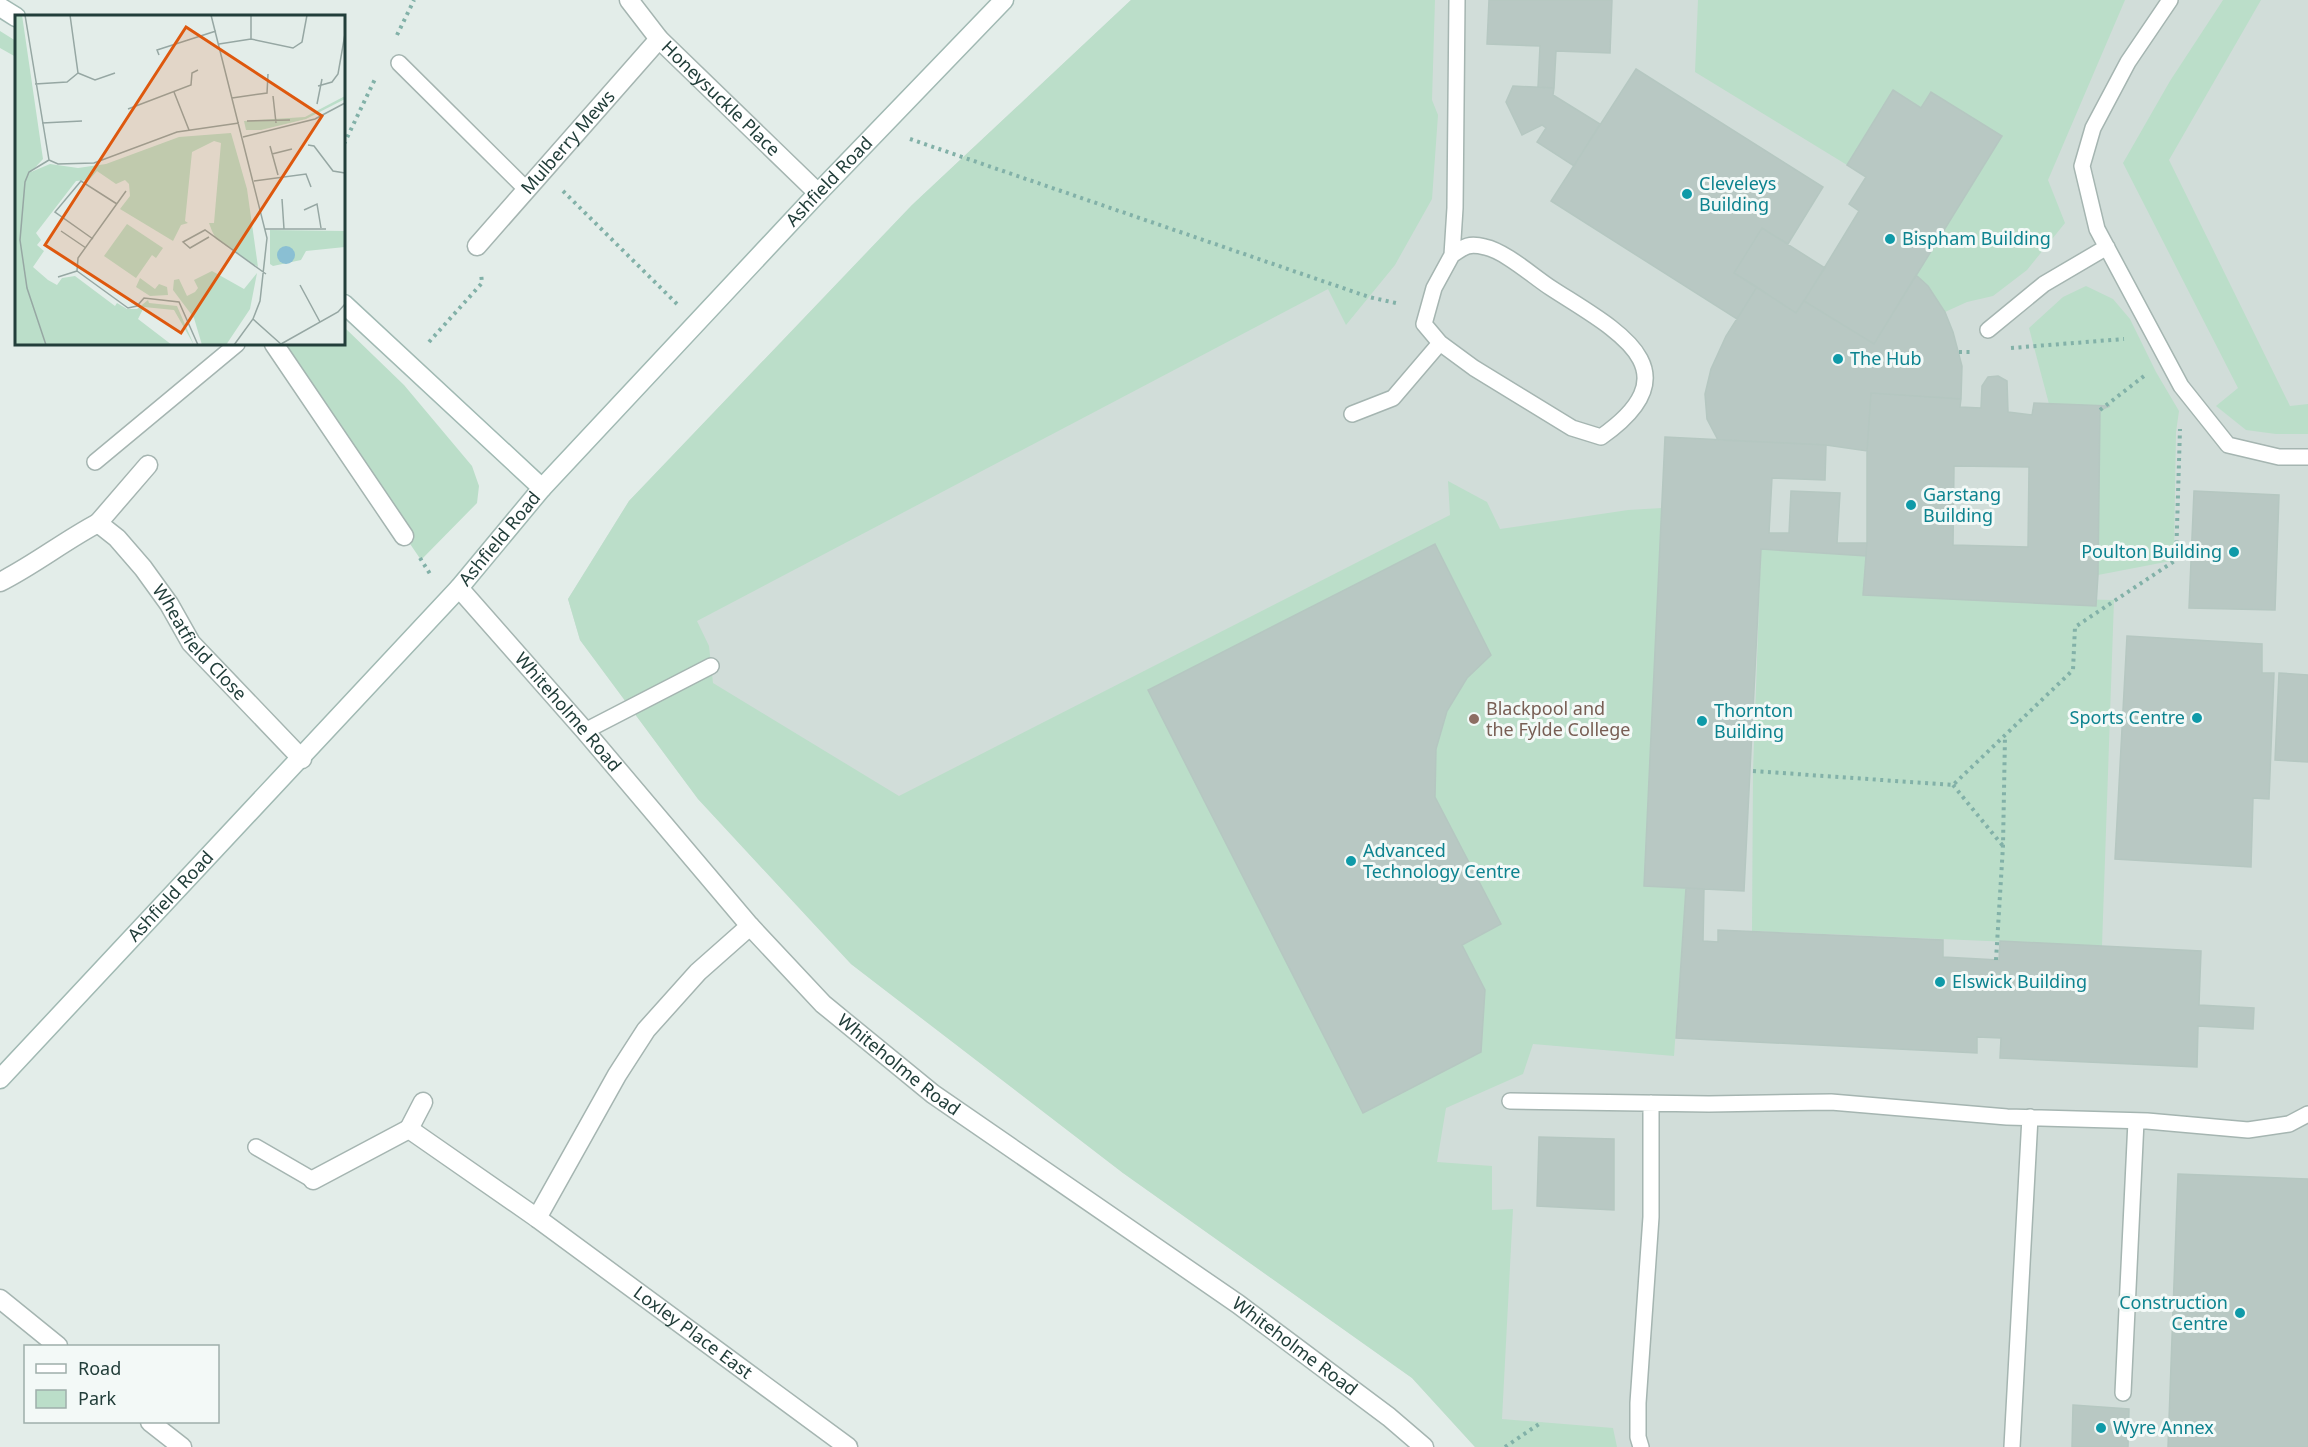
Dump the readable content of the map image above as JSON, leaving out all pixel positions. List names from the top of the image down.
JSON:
{
  "streets": {
    "street": [
      "Honeysuckle Place",
      "Mulberry Mews",
      "Ashfield Road",
      "Wheatfield Close",
      "Whiteholme Road",
      "Loxley Place East"
    ]
  },
  "crossings": [
    ["Honeysuckle Place", "Mulberry Mews"],
    ["Honeysuckle Place", "Ashfield Road"],
    ["Ashfield Road", "Wheatfield Close"],
    ["Ashfield Road", "Whiteholme Road"]
  ],
  "places": [
    "Cleveleys Building",
    "Bispham Building",
    "The Hub",
    "Garstang Building",
    "Poulton Building",
    "Sports Centre",
    "Blackpool and the Fylde College",
    "Thornton Building",
    "Advanced Technology Centre",
    "Elswick Building",
    "Construction Centre",
    "Wyre Annex"
  ],
  "legend": ["Road", "Park"]
}
